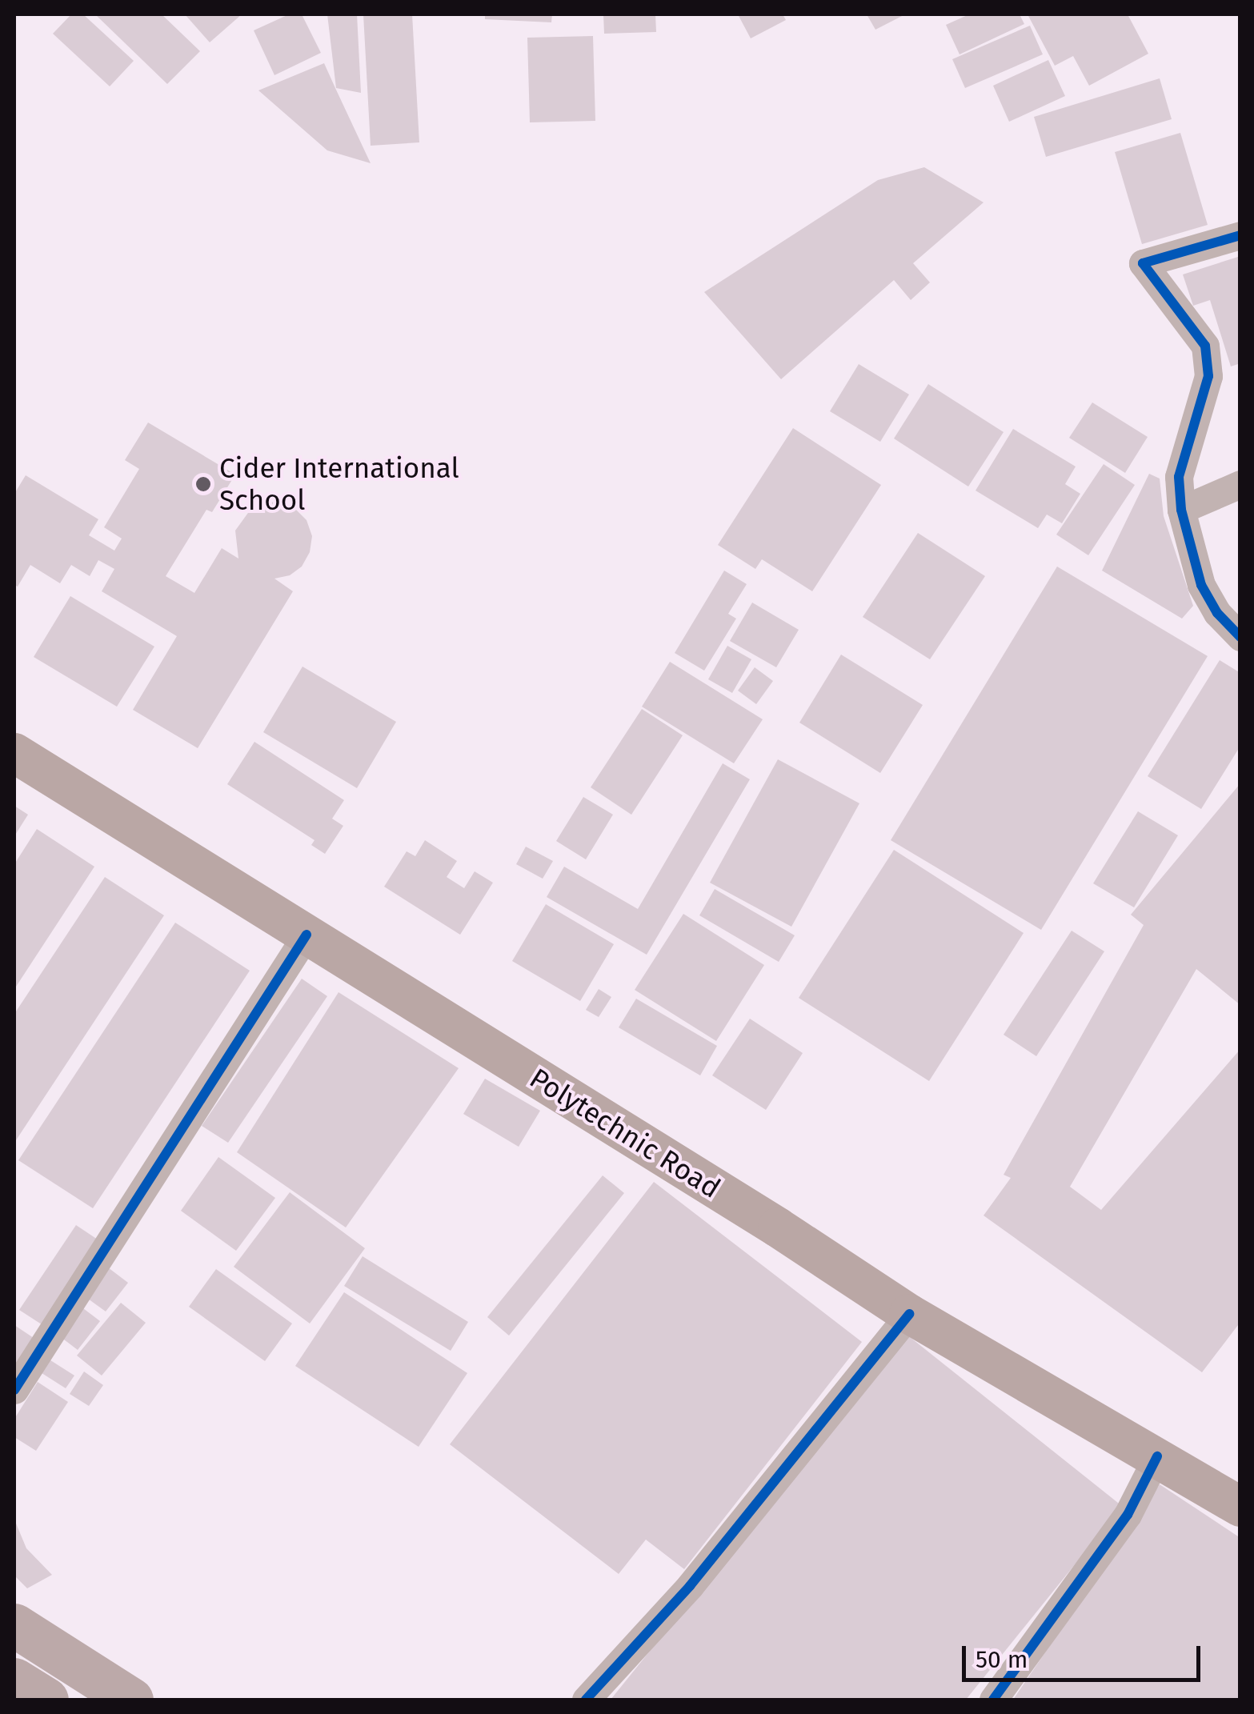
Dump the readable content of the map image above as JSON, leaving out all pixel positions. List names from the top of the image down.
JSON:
{
  "streets": {
    "main road": ["Polytechnic Road"]
  },
  "places": ["Cider International School"],
  "scale_bar": "50 m"
}
